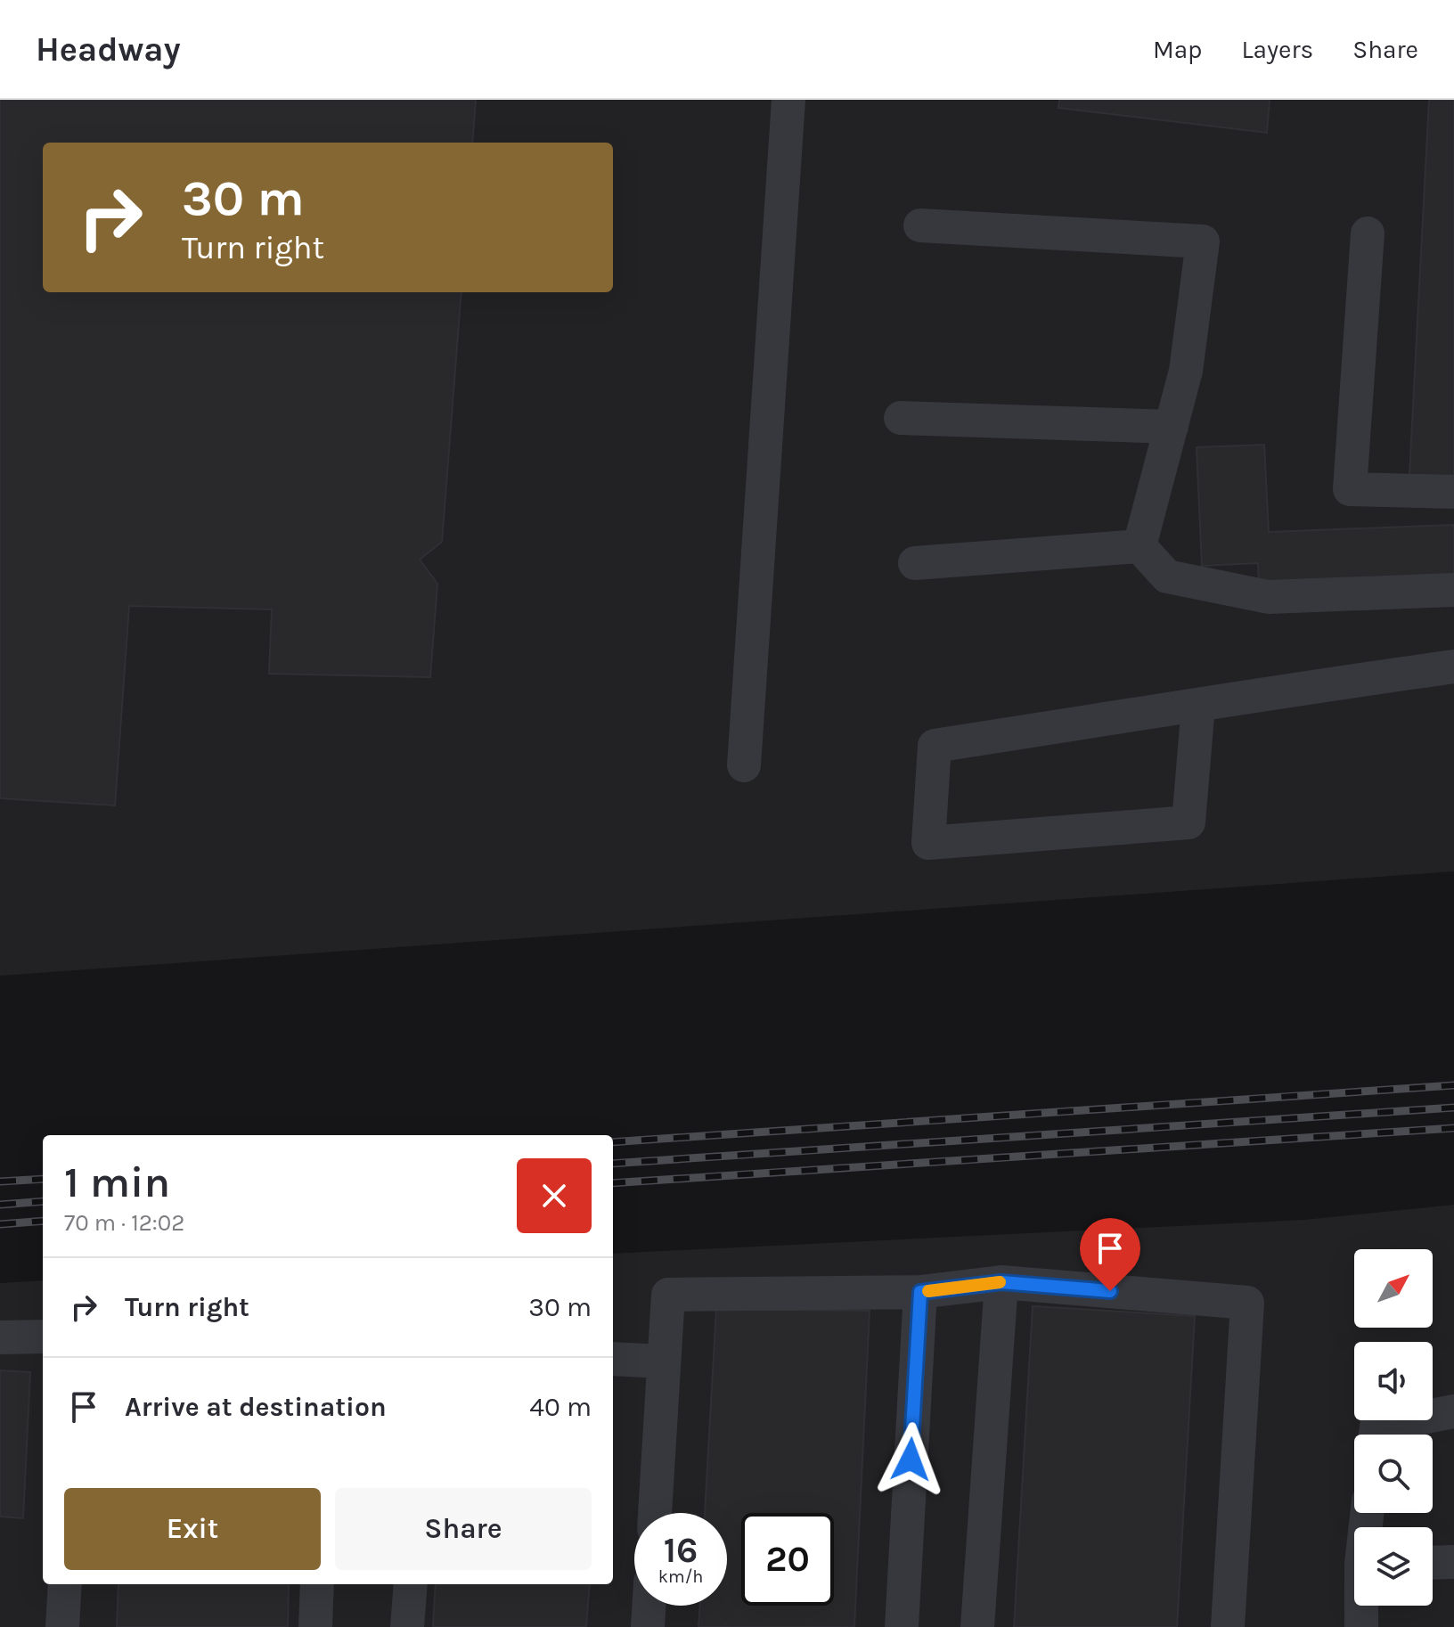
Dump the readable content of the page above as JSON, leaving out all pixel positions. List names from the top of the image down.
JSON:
{
  "north": "top right",
  "page": {
    "header": "Headway",
    "nav": ["Map", "Layers", "Share"],
    "turn": ["30 m", "Turn right"],
    "heading": ["1 min", "70 m · 12:02"],
    "list": [
      {
        "name": "Turn right",
        "value": "30 m"
      },
      {
        "name": "Arrive at destination",
        "value": "40 m"
      }
    ],
    "buttons": ["Exit", "Share"],
    "speed": "16 km/h",
    "limit": "20"
  }
}
